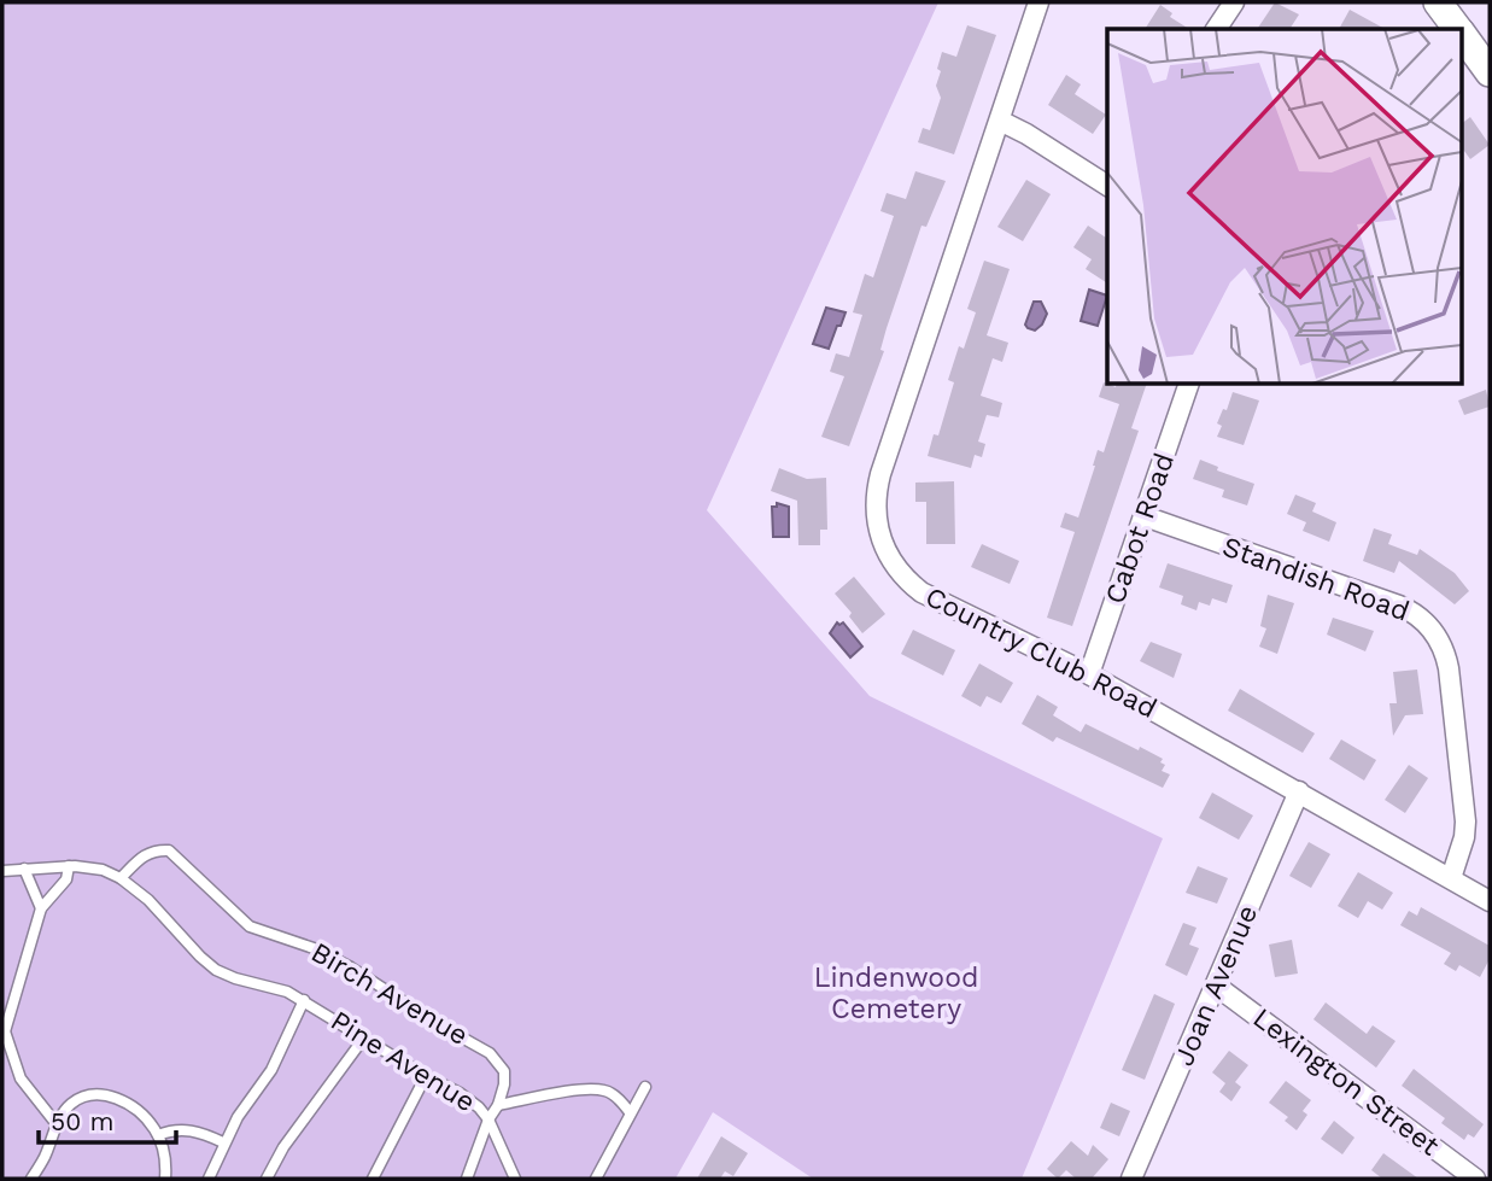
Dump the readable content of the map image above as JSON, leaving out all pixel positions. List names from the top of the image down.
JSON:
{
  "streets": {
    "street": [
      "Cabot Road",
      "Standish Road",
      "Country Club Road",
      "Joan Avenue",
      "Lexington Street"
    ],
    "lane": ["Birch Avenue", "Pine Avenue"]
  },
  "crossings": [
    ["Cabot Road", "Standish Road"],
    ["Cabot Road", "Country Club Road"],
    ["Standish Road", "Country Club Road"],
    ["Country Club Road", "Joan Avenue"],
    ["Joan Avenue", "Lexington Street"],
    ["Birch Avenue", "Pine Avenue"]
  ],
  "parks": ["Lindenwood Cemetery"],
  "scale_bar": "50 m"
}
